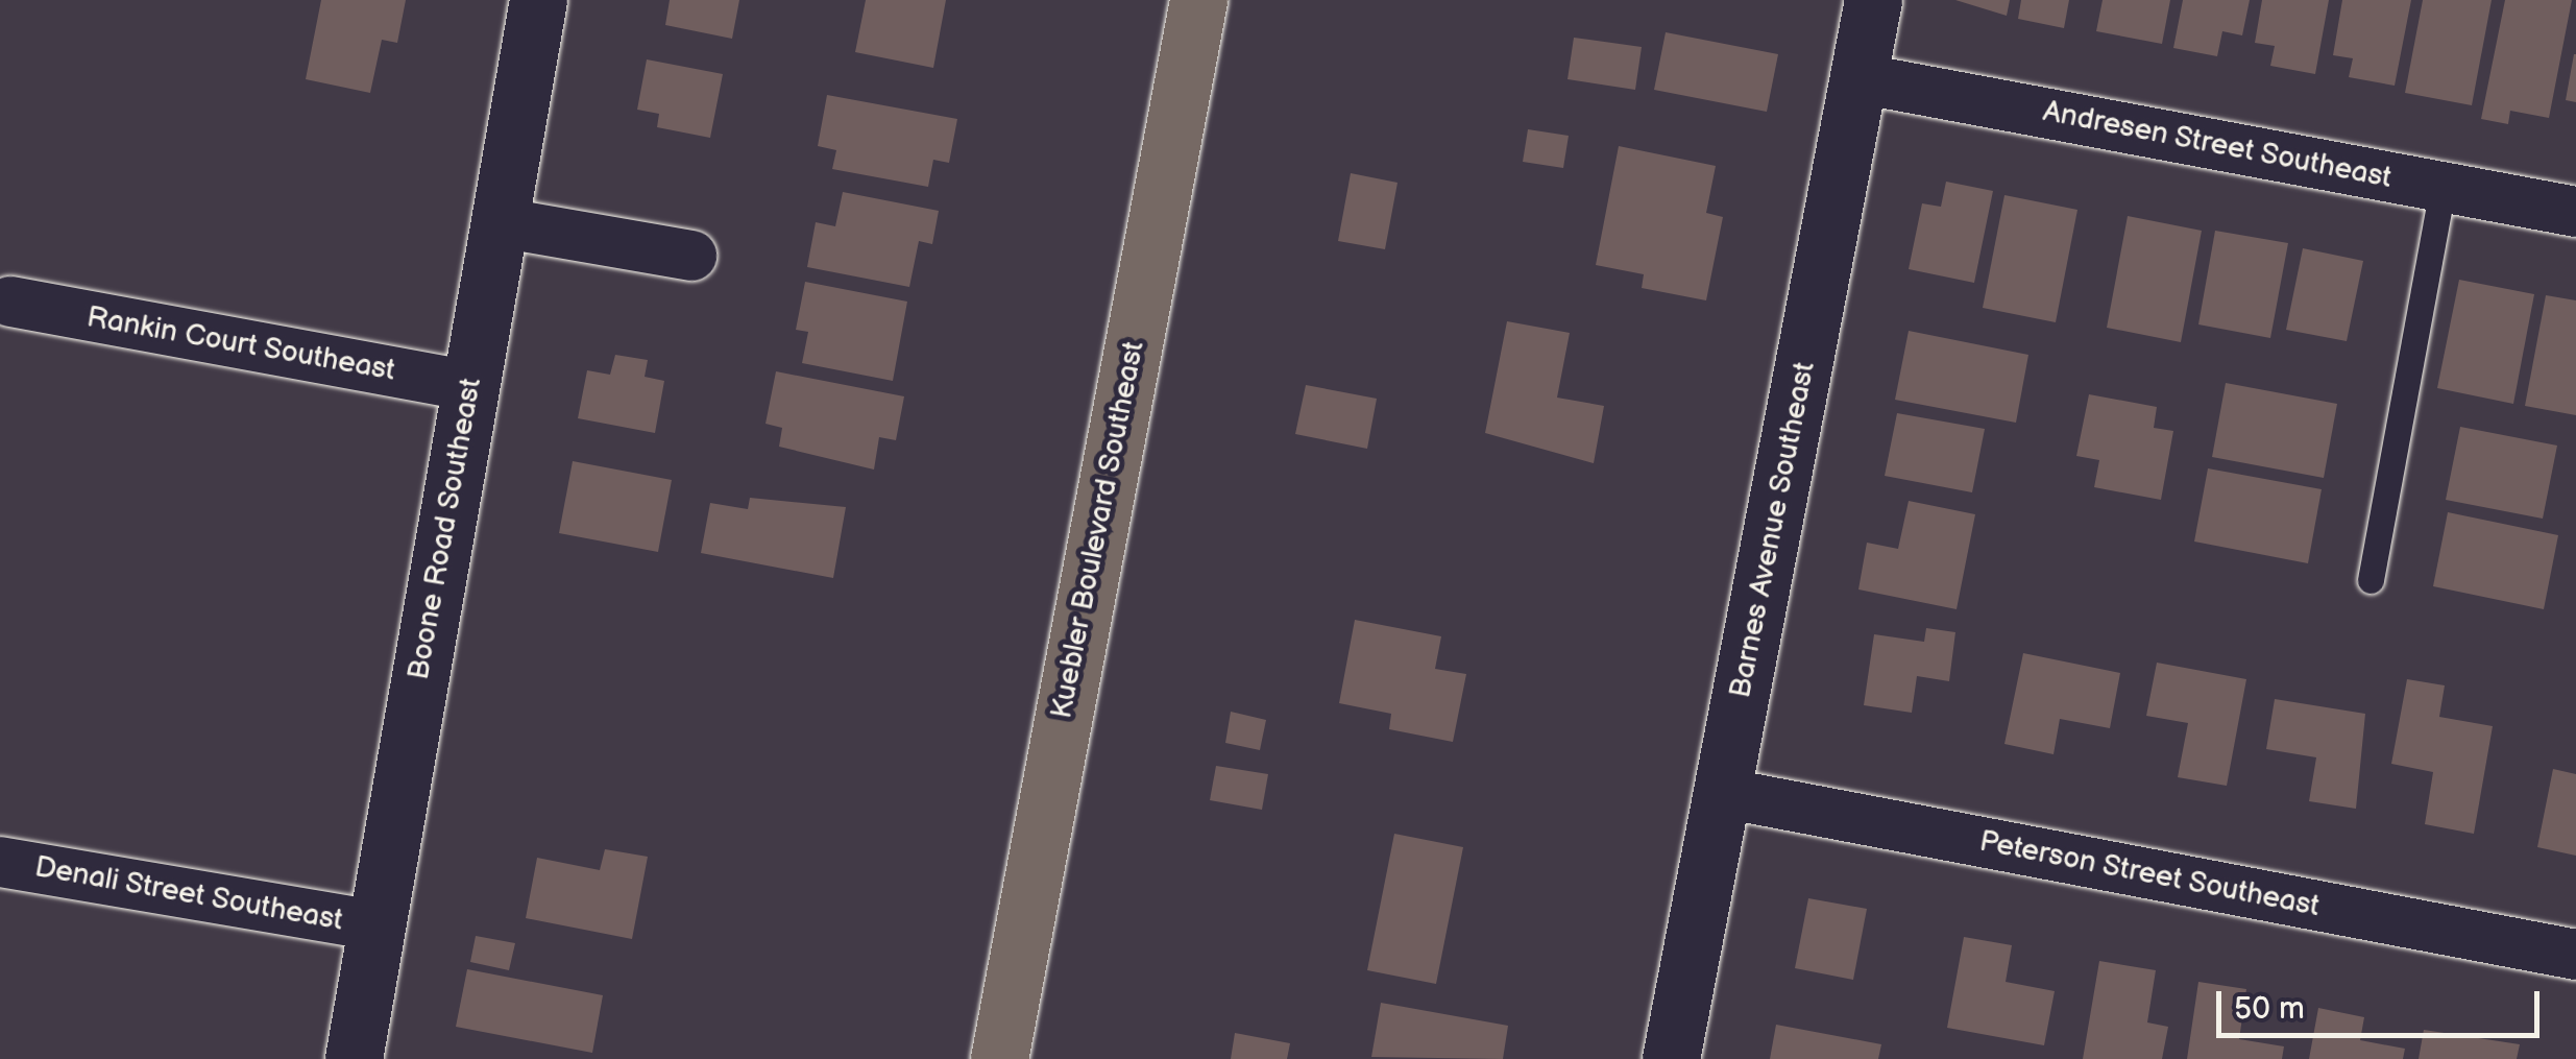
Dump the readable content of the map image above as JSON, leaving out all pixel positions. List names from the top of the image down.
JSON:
{
  "streets": {
    "main road": ["Kuebler Boulevard Southeast"],
    "street": [
      "Andresen Street Southeast",
      "Rankin Court Southeast",
      "Boone Road Southeast",
      "Barnes Avenue Southeast",
      "Peterson Street Southeast",
      "Denali Street Southeast"
    ]
  },
  "crossings": [
    ["Andresen Street Southeast", "Barnes Avenue Southeast"],
    ["Rankin Court Southeast", "Boone Road Southeast"],
    ["Boone Road Southeast", "Denali Street Southeast"],
    ["Barnes Avenue Southeast", "Peterson Street Southeast"]
  ],
  "scale_bar": "50 m"
}
